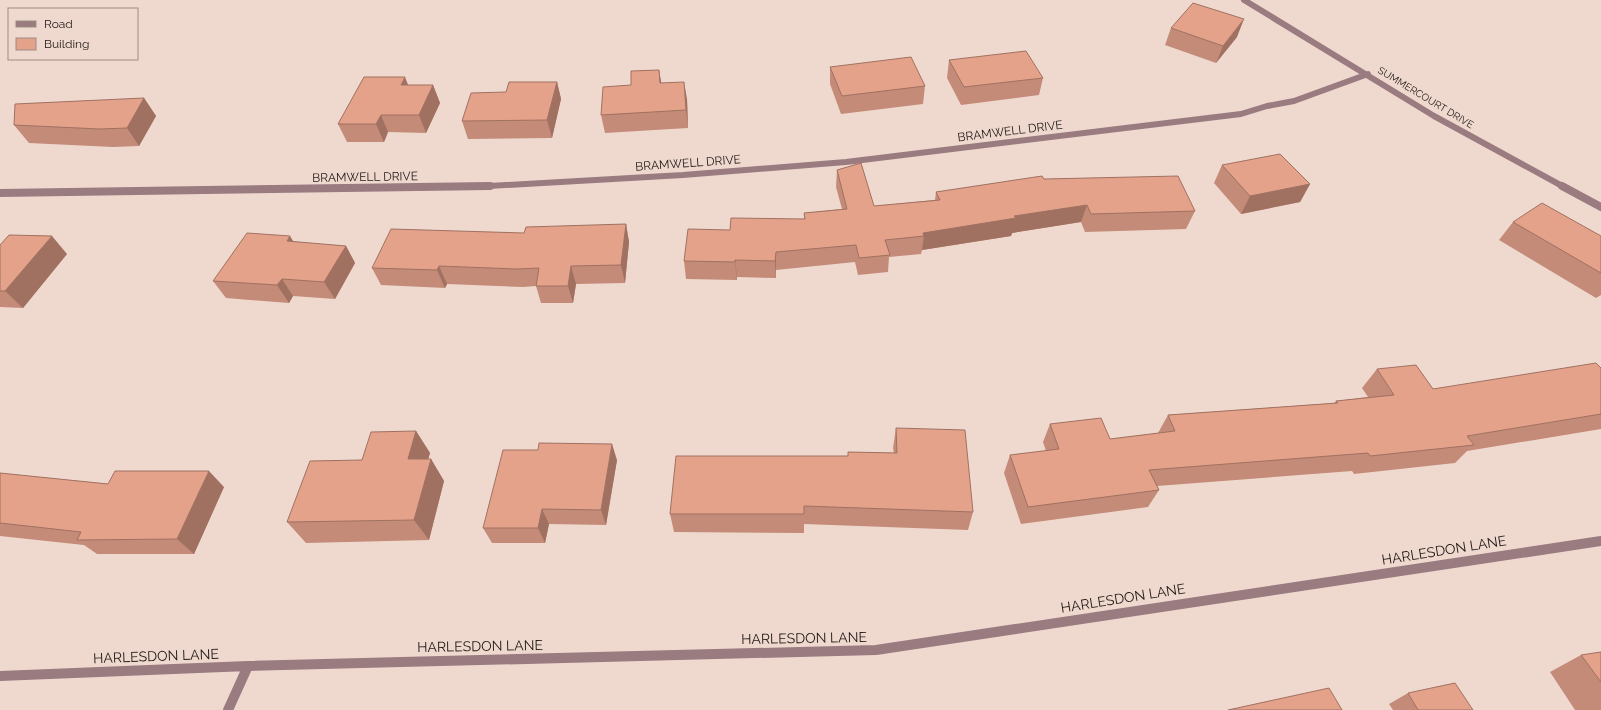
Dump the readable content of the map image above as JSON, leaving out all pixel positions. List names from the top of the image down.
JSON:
{
  "streets": {
    "street": ["SUMMERCOURT DRIVE", "BRAMWELL DRIVE", "HARLESDON LANE"]
  },
  "crossings": [
    ["SUMMERCOURT DRIVE", "BRAMWELL DRIVE"]
  ],
  "legend": ["Road", "Building"]
}
